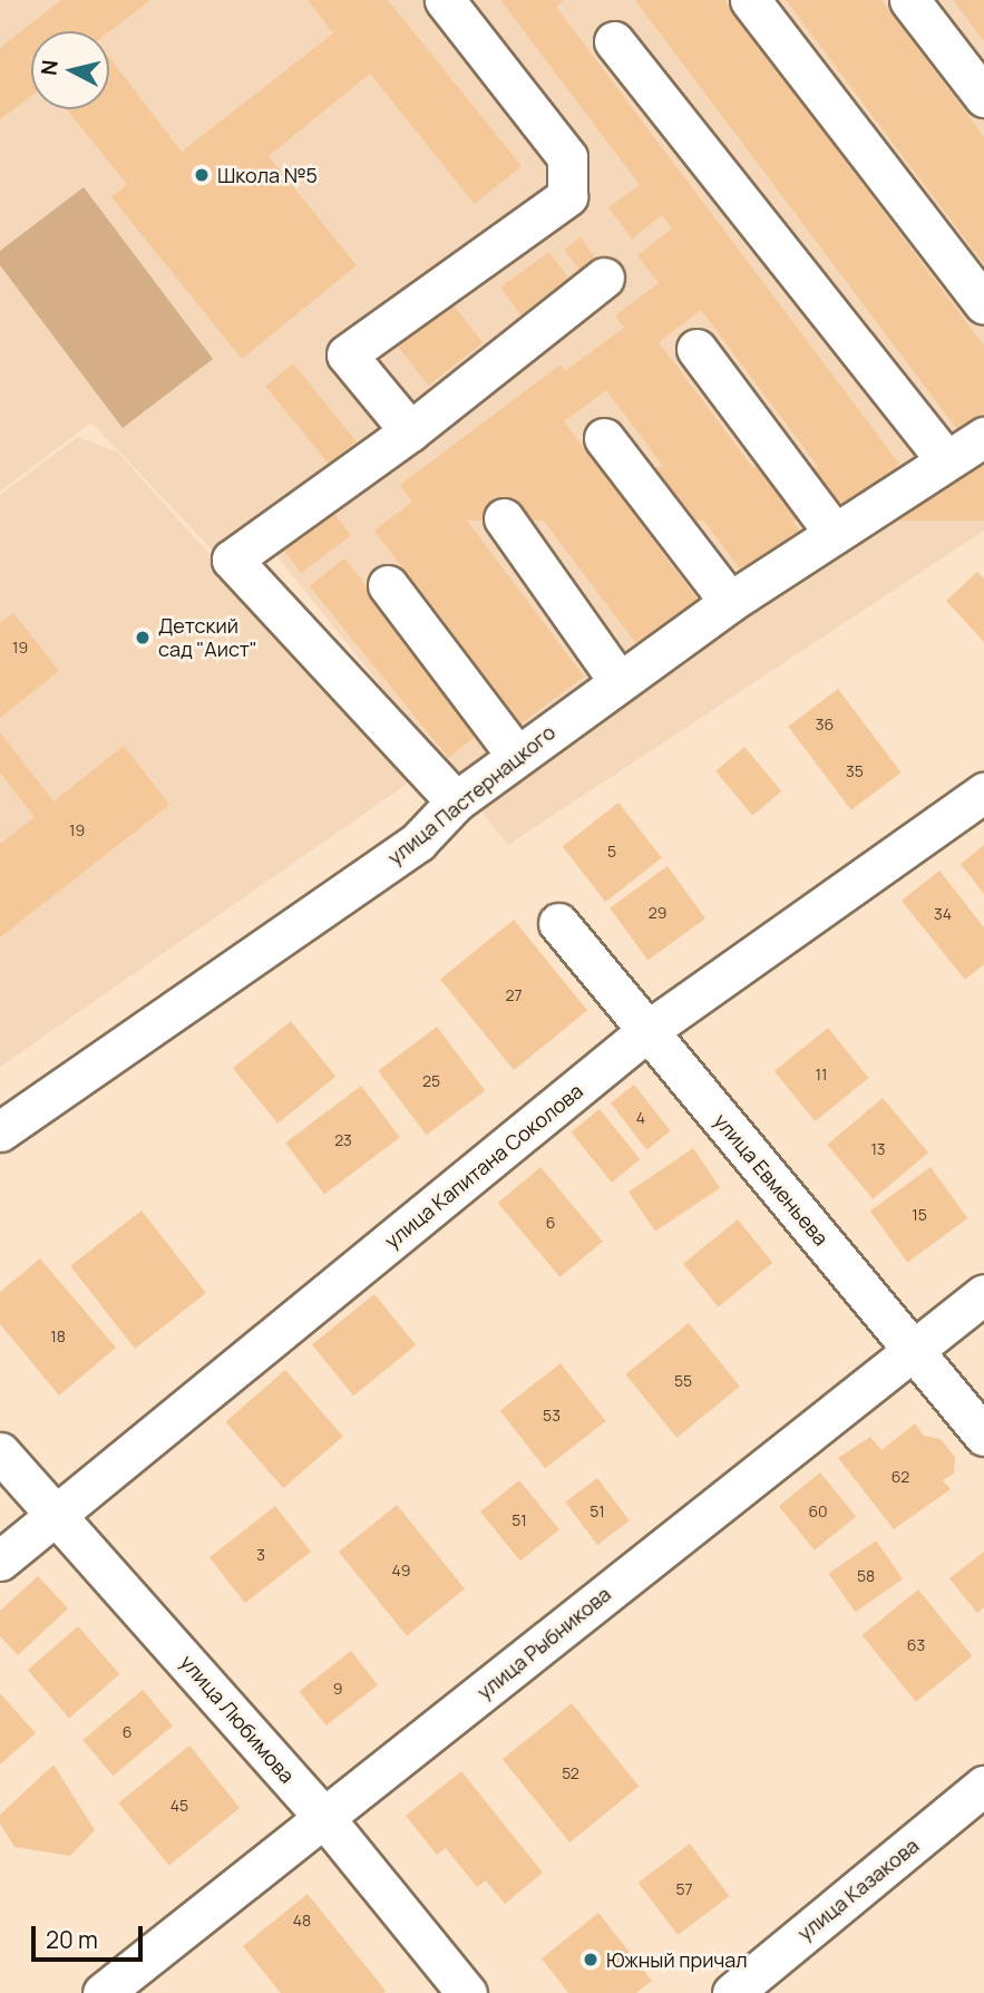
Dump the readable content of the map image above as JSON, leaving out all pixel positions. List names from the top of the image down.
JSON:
{
  "streets": {
    "street": [
      "улица Пастернацкого",
      "улица Капитана Соколова",
      "улица Евменьева",
      "улица Рыбникова",
      "улица Любимова",
      "улица Казакова"
    ]
  },
  "crossings": [
    ["улица Капитана Соколова", "улица Евменьева"],
    ["улица Капитана Соколова", "улица Любимова"],
    ["улица Евменьева", "улица Рыбникова"],
    ["улица Рыбникова", "улица Любимова"]
  ],
  "places": ["Школа №5", "Детский сад \"Аист\"", "Южный причал"],
  "house_numbers": [
    "19",
    "36",
    "35",
    "19",
    "5",
    "29",
    "34",
    "27",
    "11",
    "25",
    "4",
    "23",
    "13",
    "15",
    "6",
    "18",
    "55",
    "53",
    "62",
    "51",
    "60",
    "51",
    "3",
    "49",
    "58",
    "63",
    "9",
    "6",
    "52",
    "45",
    "57",
    "48"
  ],
  "scale_bar": "20 m",
  "north": "left"
}
